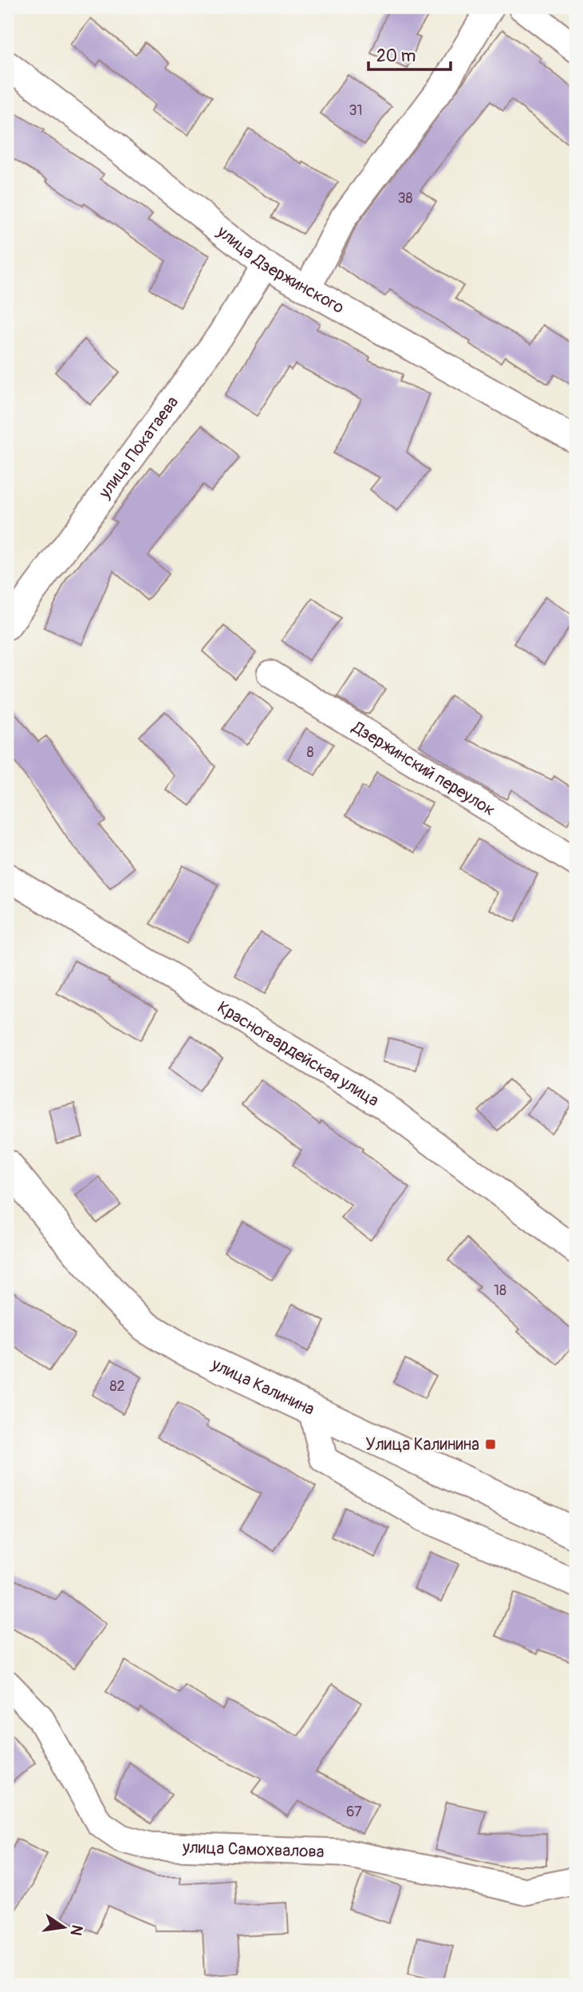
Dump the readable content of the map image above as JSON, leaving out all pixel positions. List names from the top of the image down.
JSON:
{
  "streets": {
    "main road": ["улица Калинина"],
    "street": [
      "улица Дзержинского",
      "улица Покатаева",
      "Дзержинский переулок",
      "Красногвардейская улица",
      "улица Самохвалова"
    ]
  },
  "crossings": [
    ["улица Дзержинского", "улица Покатаева"]
  ],
  "places": {
    "transit": ["Улица Калинина"]
  },
  "house_numbers": [
    "31",
    "38",
    "8",
    "18",
    "82",
    "67"
  ],
  "scale_bar": "20 m",
  "north": "right"
}
